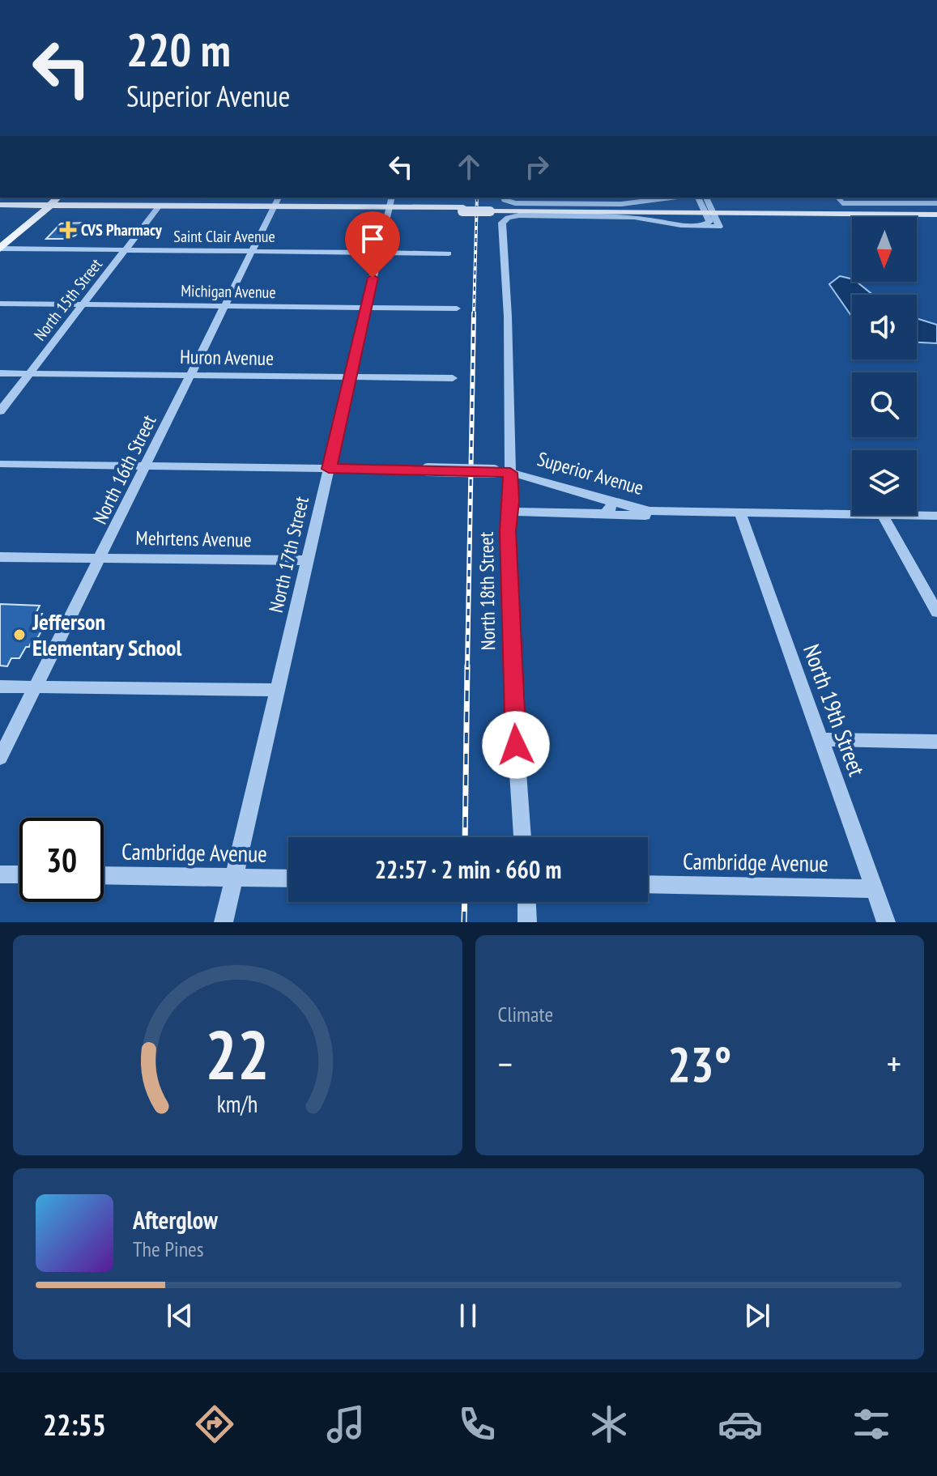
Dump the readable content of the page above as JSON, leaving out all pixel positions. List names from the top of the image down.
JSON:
{
  "streets": {
    "street": [
      "Saint Clair Avenue",
      "Michigan Avenue",
      "North 15th Street",
      "Huron Avenue",
      "North 16th Street",
      "Superior Avenue",
      "Mehrtens Avenue",
      "North 17th Street",
      "North 18th Street",
      "North 19th Street",
      "Cambridge Avenue"
    ]
  },
  "crossings": [
    ["Saint Clair Avenue", "North 15th Street"],
    ["Saint Clair Avenue", "North 16th Street"],
    ["Saint Clair Avenue", "North 17th Street"],
    ["Michigan Avenue", "North 15th Street"],
    ["Michigan Avenue", "North 16th Street"],
    ["Michigan Avenue", "North 17th Street"],
    ["North 15th Street", "Huron Avenue"],
    ["Huron Avenue", "North 16th Street"],
    ["Huron Avenue", "North 17th Street"],
    ["North 16th Street", "Superior Avenue"],
    ["North 16th Street", "Mehrtens Avenue"],
    ["Superior Avenue", "North 17th Street"],
    ["Superior Avenue", "North 18th Street"],
    ["Superior Avenue", "North 19th Street"],
    ["Mehrtens Avenue", "North 17th Street"],
    ["North 17th Street", "Cambridge Avenue"],
    ["North 19th Street", "Cambridge Avenue"]
  ],
  "places": {
    "health": ["CVS Pharmacy"],
    "other": ["Jefferson Elementary School"]
  },
  "north": "bottom",
  "page": {
    "turn": ["220 m", "Superior Avenue"],
    "limit": "30",
    "trip": "22:57 · 2 min · 660 m",
    "tile": "Climate",
    "heat": ["−", "23°", "+"],
    "song": ["Afterglow", "The Pines"],
    "tabs": "22:55",
    "gauge": ["22", "km/h"]
  }
}
